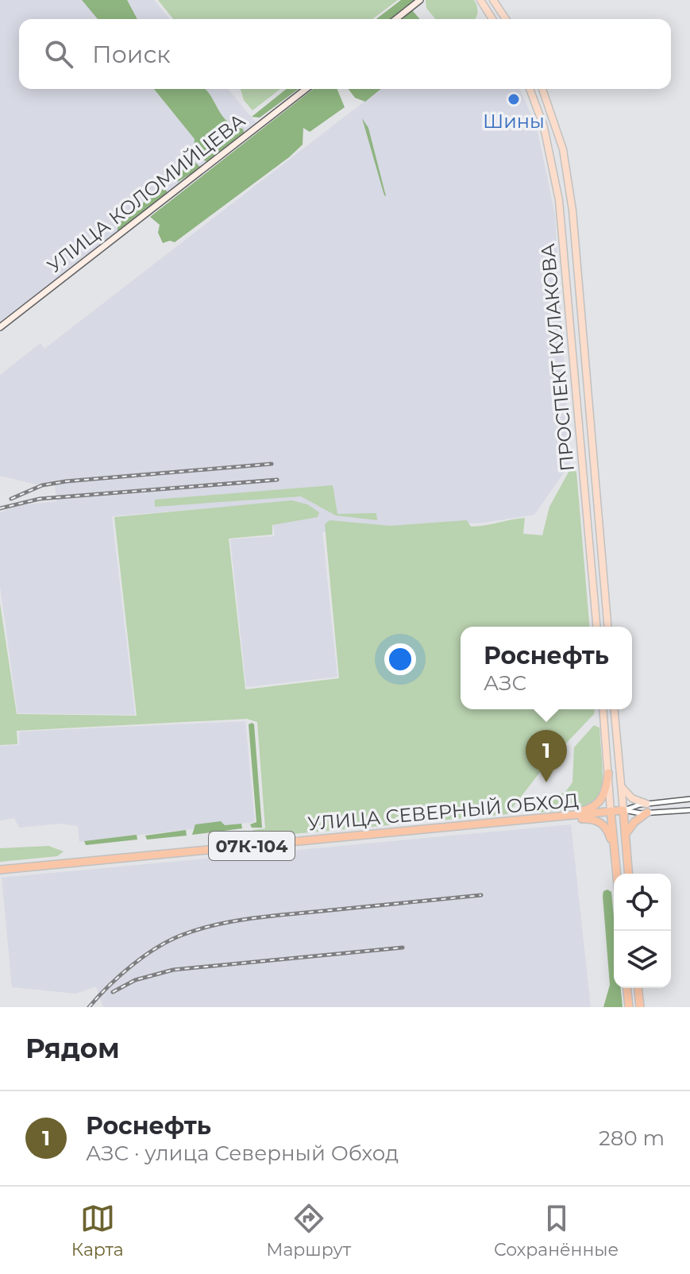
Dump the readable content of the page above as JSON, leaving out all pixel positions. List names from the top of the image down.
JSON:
{
  "streets": {
    "highway": ["УЛИЦА СЕВЕРНЫЙ ОБХОД", "07К-104"],
    "main road": ["ПРОСПЕКТ КУЛАКОВА"],
    "street": ["УЛИЦА КОЛОМИЙЦЕВА"]
  },
  "places": ["Шины"],
  "page": {
    "search": "Поиск",
    "popup": ["Роснефть", "АЗС"],
    "pins": "1",
    "heading": "Рядом",
    "list": [
      {
        "mark": "1",
        "name": "Роснефть",
        "note": "АЗС · улица Северный Обход",
        "value": "280 m"
      }
    ],
    "nav": ["Карта", "Маршрут", "Сохранённые"]
  }
}
